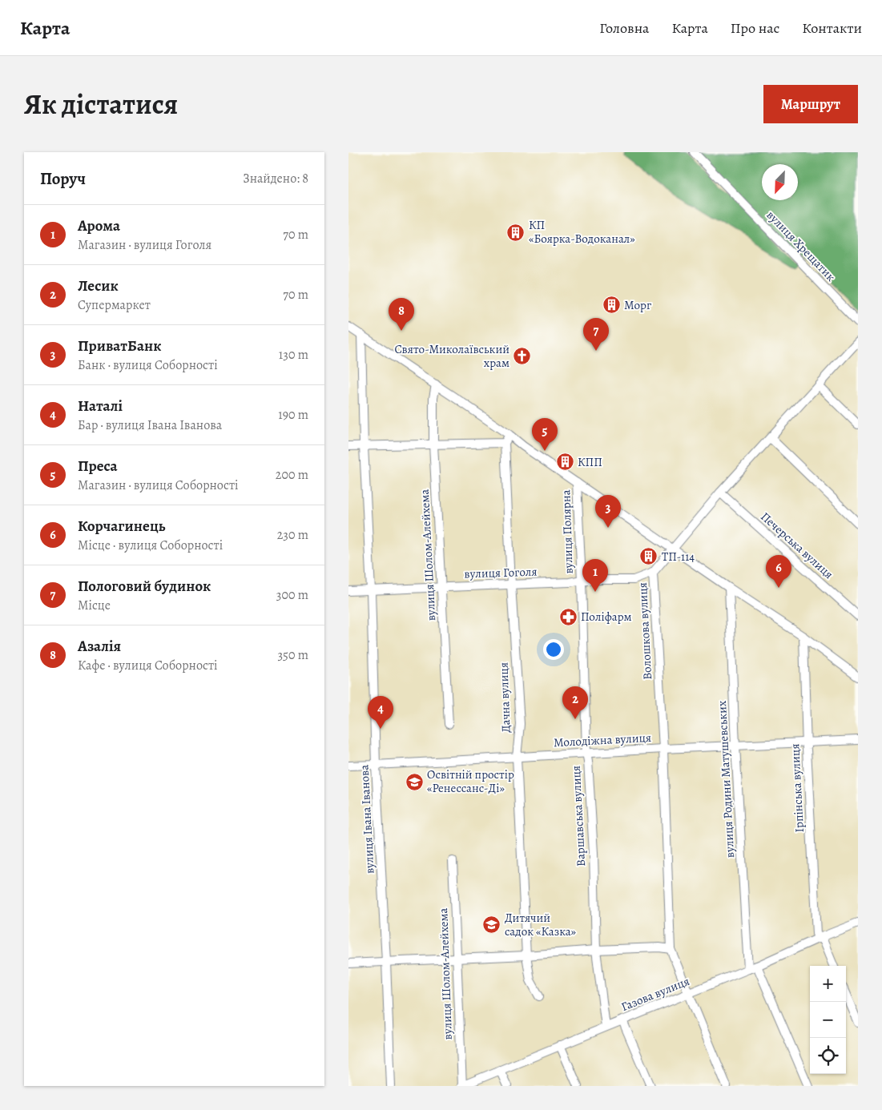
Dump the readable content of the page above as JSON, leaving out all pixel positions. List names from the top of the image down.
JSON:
{
  "streets": {
    "street": [
      "вулиця Хрещатик",
      "вулиця Полярна",
      "Печерська вулиця",
      "вулиця Шолом-Алейхема",
      "вулиця Гоголя",
      "Волошкова вулиця",
      "Дачна вулиця",
      "Молодіжна вулиця",
      "вулиця Родини Матушевських",
      "Ірпінська вулиця",
      "Варшавська вулиця",
      "вулиця Івана Іванова",
      "Газова вулиця"
    ]
  },
  "crossings": [
    ["вулиця Полярна", "вулиця Гоголя"],
    ["вулиця Полярна", "Варшавська вулиця"],
    ["Печерська вулиця", "Волошкова вулиця"],
    ["вулиця Шолом-Алейхема", "вулиця Гоголя"],
    ["вулиця Шолом-Алейхема", "Газова вулиця"],
    ["вулиця Гоголя", "Волошкова вулиця"],
    ["вулиця Гоголя", "Дачна вулиця"],
    ["вулиця Гоголя", "Варшавська вулиця"],
    ["вулиця Гоголя", "вулиця Івана Іванова"],
    ["Волошкова вулиця", "Молодіжна вулиця"],
    ["Волошкова вулиця", "Газова вулиця"],
    ["Дачна вулиця", "Молодіжна вулиця"],
    ["Молодіжна вулиця", "вулиця Родини Матушевських"],
    ["Молодіжна вулиця", "Ірпінська вулиця"],
    ["Молодіжна вулиця", "Варшавська вулиця"],
    ["Молодіжна вулиця", "вулиця Івана Іванова"],
    ["вулиця Родини Матушевських", "Газова вулиця"],
    ["Ірпінська вулиця", "Газова вулиця"],
    ["Варшавська вулиця", "Газова вулиця"]
  ],
  "places": {
    "building": [
      "КП «Боярка-Водоканал»",
      "Морг",
      "КПП",
      "ТП-114"
    ],
    "church": ["Свято-Миколаївський храм"],
    "pharmacy": ["Поліфарм"],
    "school or university": ["Освітній простір «Ренессанс-Ді»", "Дитячий садок «Казка»"]
  },
  "north": "bottom left",
  "page": {
    "header": "Карта",
    "nav": [
      "Головна",
      "Карта",
      "Про нас",
      "Контакти"
    ],
    "title": "Як дістатися",
    "buttons": "Маршрут",
    "heading": ["Поруч", "Знайдено: 8"],
    "list": [
      {
        "mark": "1",
        "name": "Арома",
        "note": "Магазин · вулиця Гоголя",
        "value": "70 m"
      },
      {
        "mark": "2",
        "name": "Лесик",
        "note": "Супермаркет",
        "value": "70 m"
      },
      {
        "mark": "3",
        "name": "ПриватБанк",
        "note": "Банк · вулиця Соборності",
        "value": "130 m"
      },
      {
        "mark": "4",
        "name": "Наталі",
        "note": "Бар · вулиця Івана Іванова",
        "value": "190 m"
      },
      {
        "mark": "5",
        "name": "Преса",
        "note": "Магазин · вулиця Соборності",
        "value": "200 m"
      },
      {
        "mark": "6",
        "name": "Корчагинець",
        "note": "Місце · вулиця Соборності",
        "value": "230 m"
      },
      {
        "mark": "7",
        "name": "Пологовий будинок",
        "note": "Місце",
        "value": "300 m"
      },
      {
        "mark": "8",
        "name": "Азалія",
        "note": "Кафе · вулиця Соборності",
        "value": "350 m"
      }
    ],
    "pins": [
      "8",
      "7",
      "5",
      "3",
      "6",
      "1",
      "2",
      "4"
    ],
    "map_buttons": ["+", "−"]
  }
}
